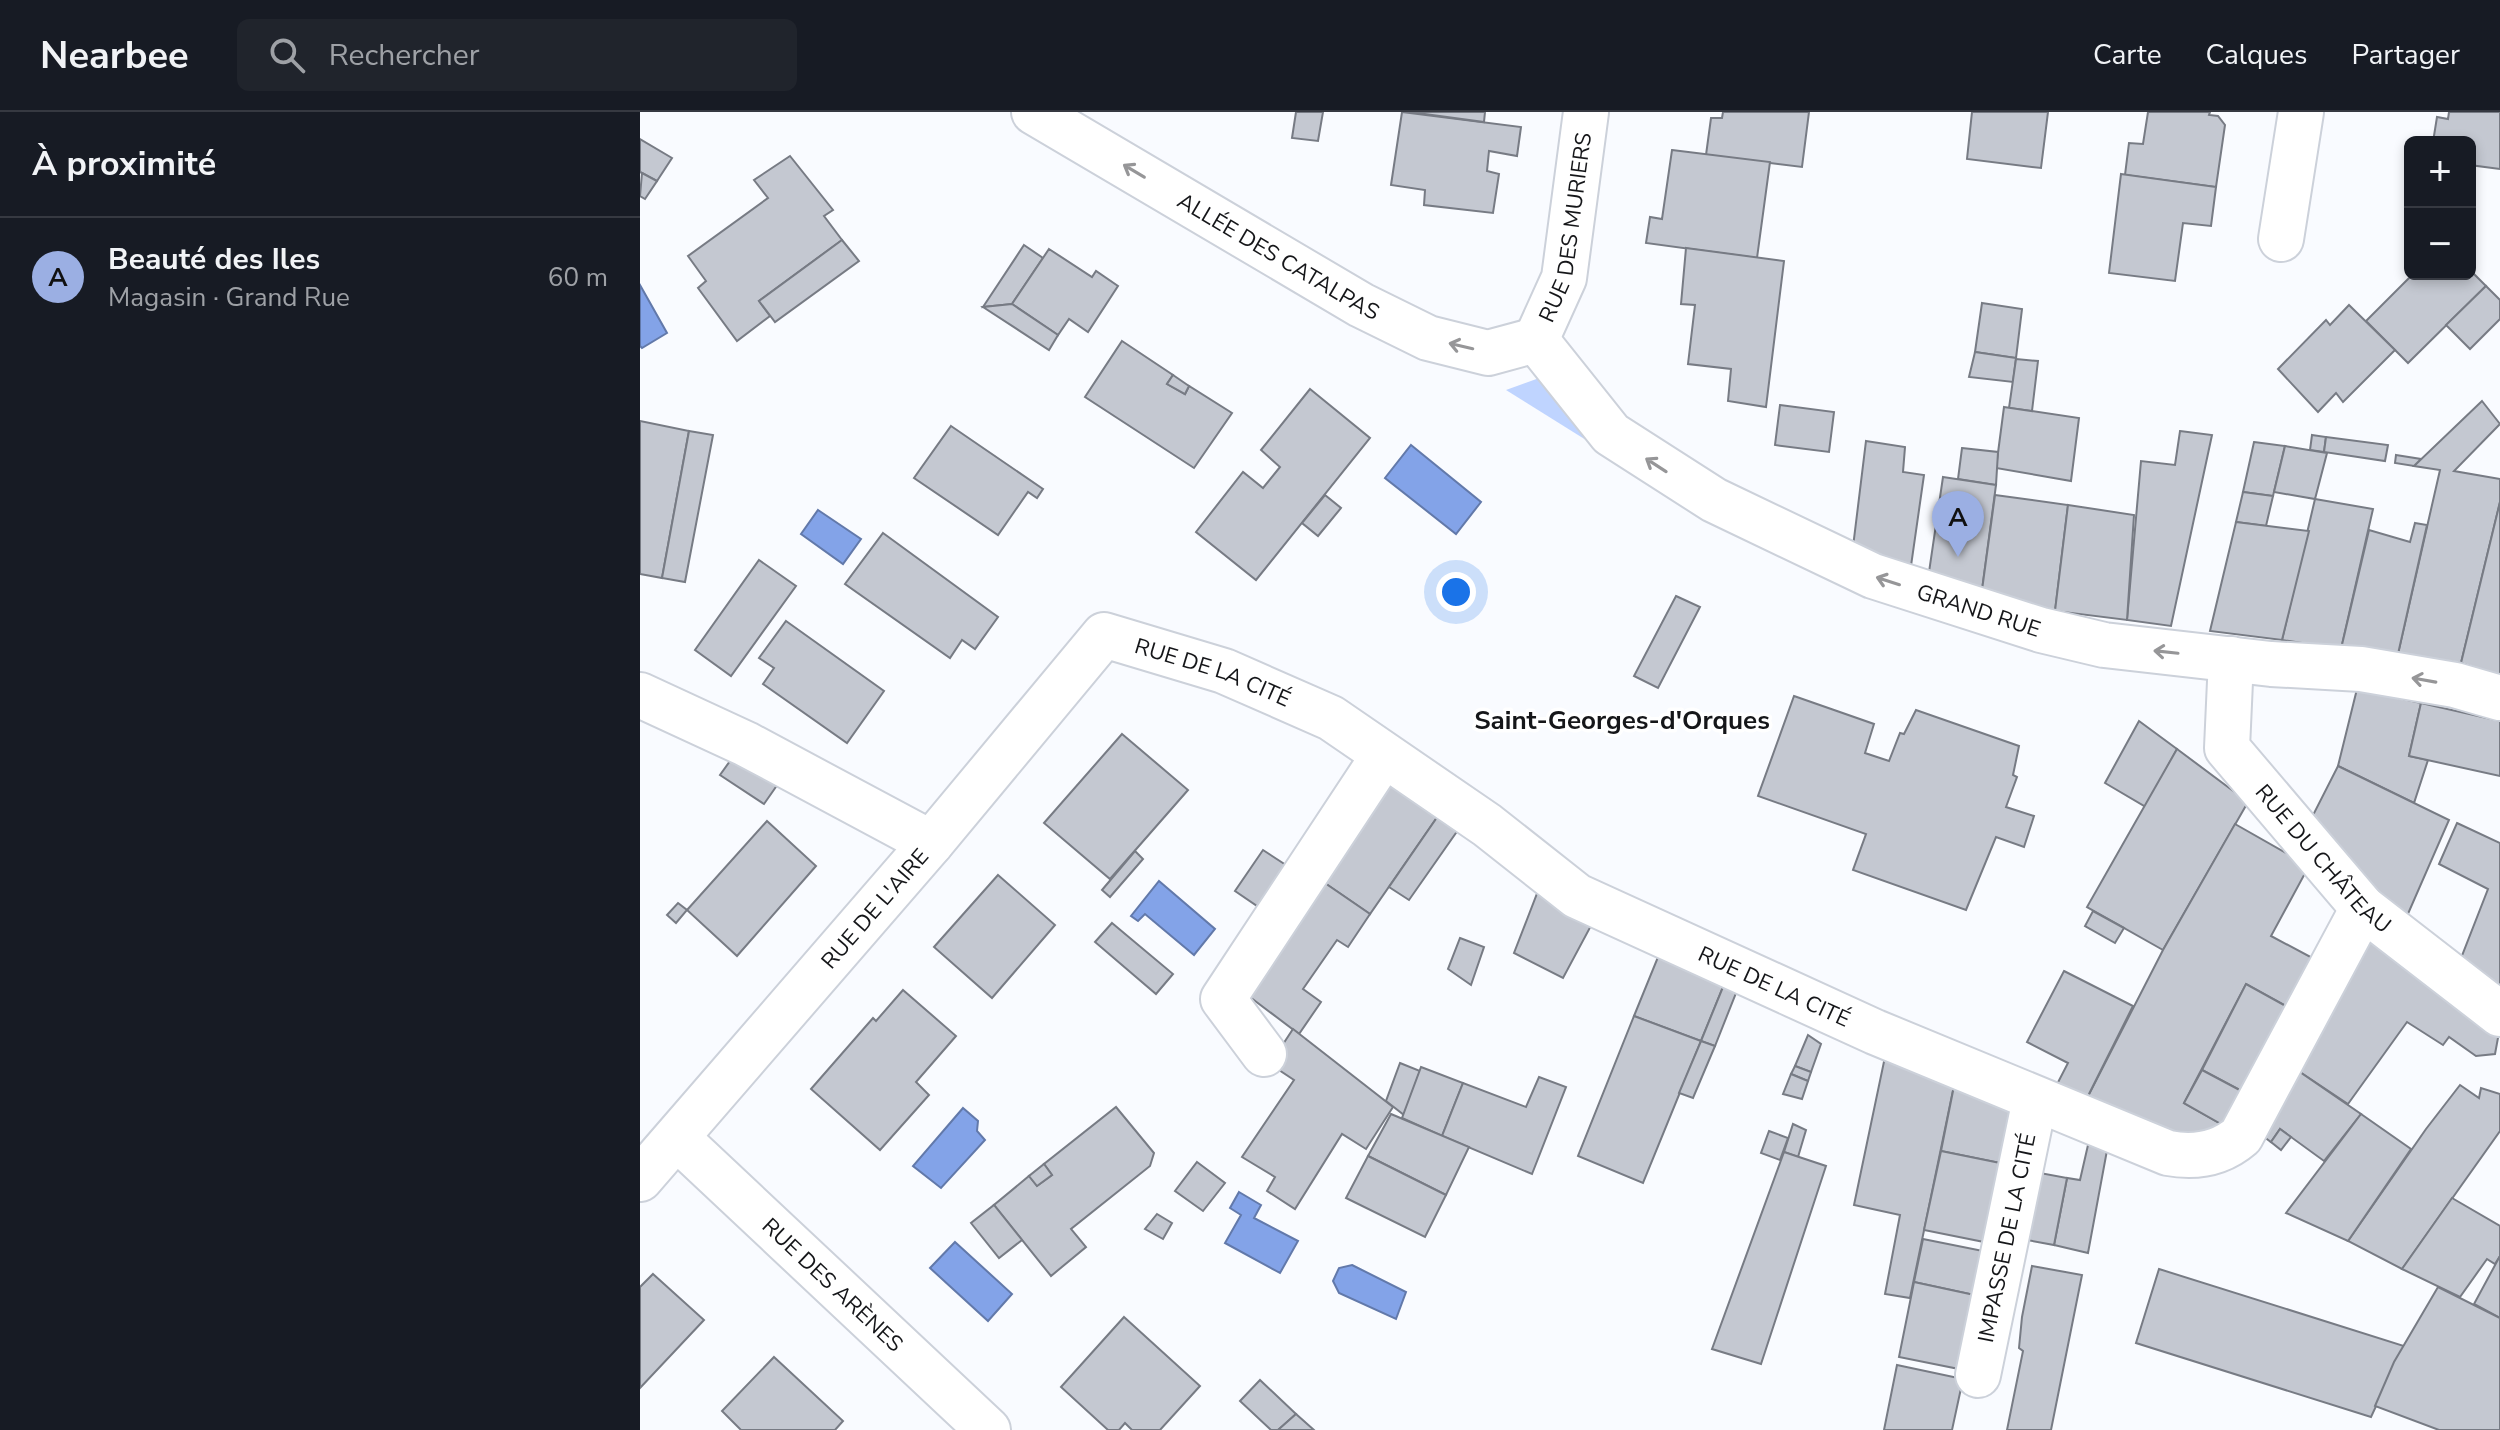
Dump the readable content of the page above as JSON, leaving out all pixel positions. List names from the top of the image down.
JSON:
{
  "streets": {
    "street": [
      "RUE DES MURIERS",
      "ALLÉE DES CATALPAS",
      "GRAND RUE",
      "RUE DE LA CITÉ",
      "RUE DU CHÂTEAU",
      "RUE DE L'AIRE",
      "IMPASSE DE LA CITÉ",
      "RUE DES ARÈNES"
    ]
  },
  "crossings": [
    ["RUE DES MURIERS", "ALLÉE DES CATALPAS"],
    ["RUE DES MURIERS", "GRAND RUE"],
    ["ALLÉE DES CATALPAS", "GRAND RUE"],
    ["GRAND RUE", "RUE DU CHÂTEAU"],
    ["RUE DE LA CITÉ", "RUE DU CHÂTEAU"],
    ["RUE DE LA CITÉ", "RUE DE L'AIRE"],
    ["RUE DE LA CITÉ", "IMPASSE DE LA CITÉ"],
    ["RUE DE L'AIRE", "RUE DES ARÈNES"]
  ],
  "one_way": ["ALLÉE DES CATALPAS", "GRAND RUE"],
  "districts": ["Saint-Georges-d'Orques"],
  "page": {
    "header": "Nearbee",
    "search": "Rechercher",
    "nav": ["Carte", "Calques", "Partager"],
    "heading": "À proximité",
    "map_buttons": ["+", "−"],
    "list": [
      {
        "mark": "A",
        "name": "Beauté des Iles",
        "note": "Magasin · Grand Rue",
        "value": "60 m"
      }
    ],
    "pins": "A"
  }
}
